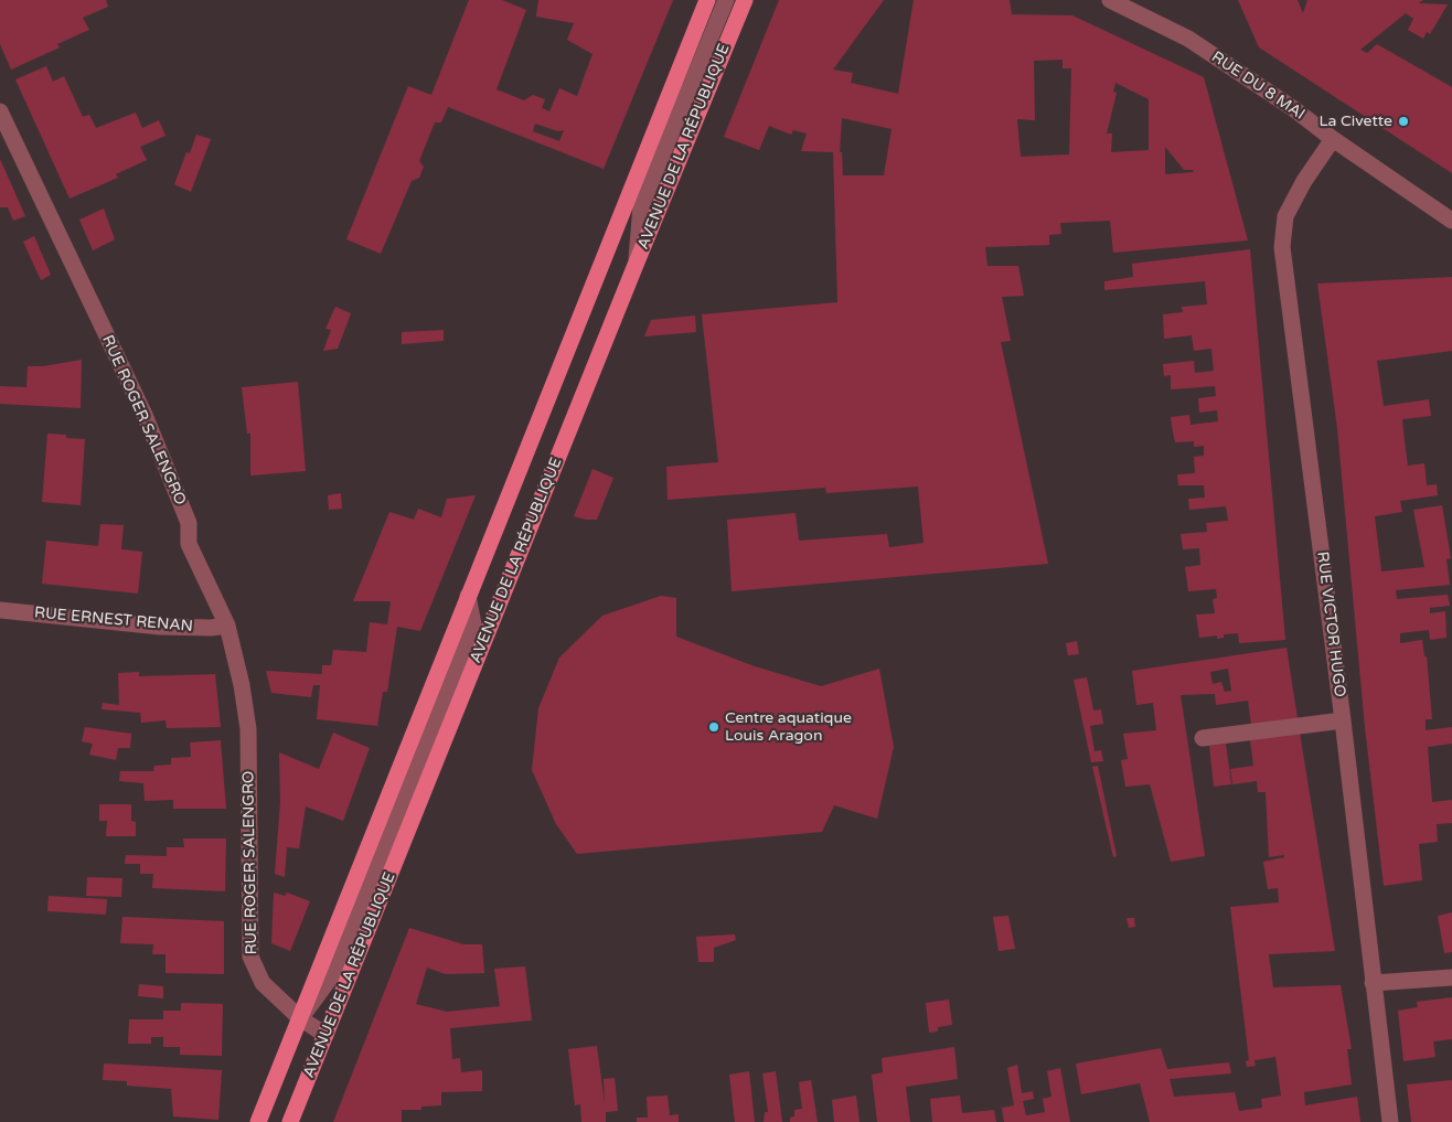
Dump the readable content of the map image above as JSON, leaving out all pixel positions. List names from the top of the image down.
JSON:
{
  "streets": {
    "main road": ["AVENUE DE LA RÉPUBLIQUE"],
    "street": [
      "RUE DU 8 MAI",
      "RUE ROGER SALENGRO",
      "RUE ERNEST RENAN",
      "RUE VICTOR HUGO"
    ]
  },
  "crossings": [
    ["RUE DU 8 MAI", "RUE VICTOR HUGO"],
    ["AVENUE DE LA RÉPUBLIQUE", "RUE ROGER SALENGRO"],
    ["RUE ROGER SALENGRO", "RUE ERNEST RENAN"]
  ],
  "places": ["La Civette", "Centre aquatique Louis Aragon"]
}
